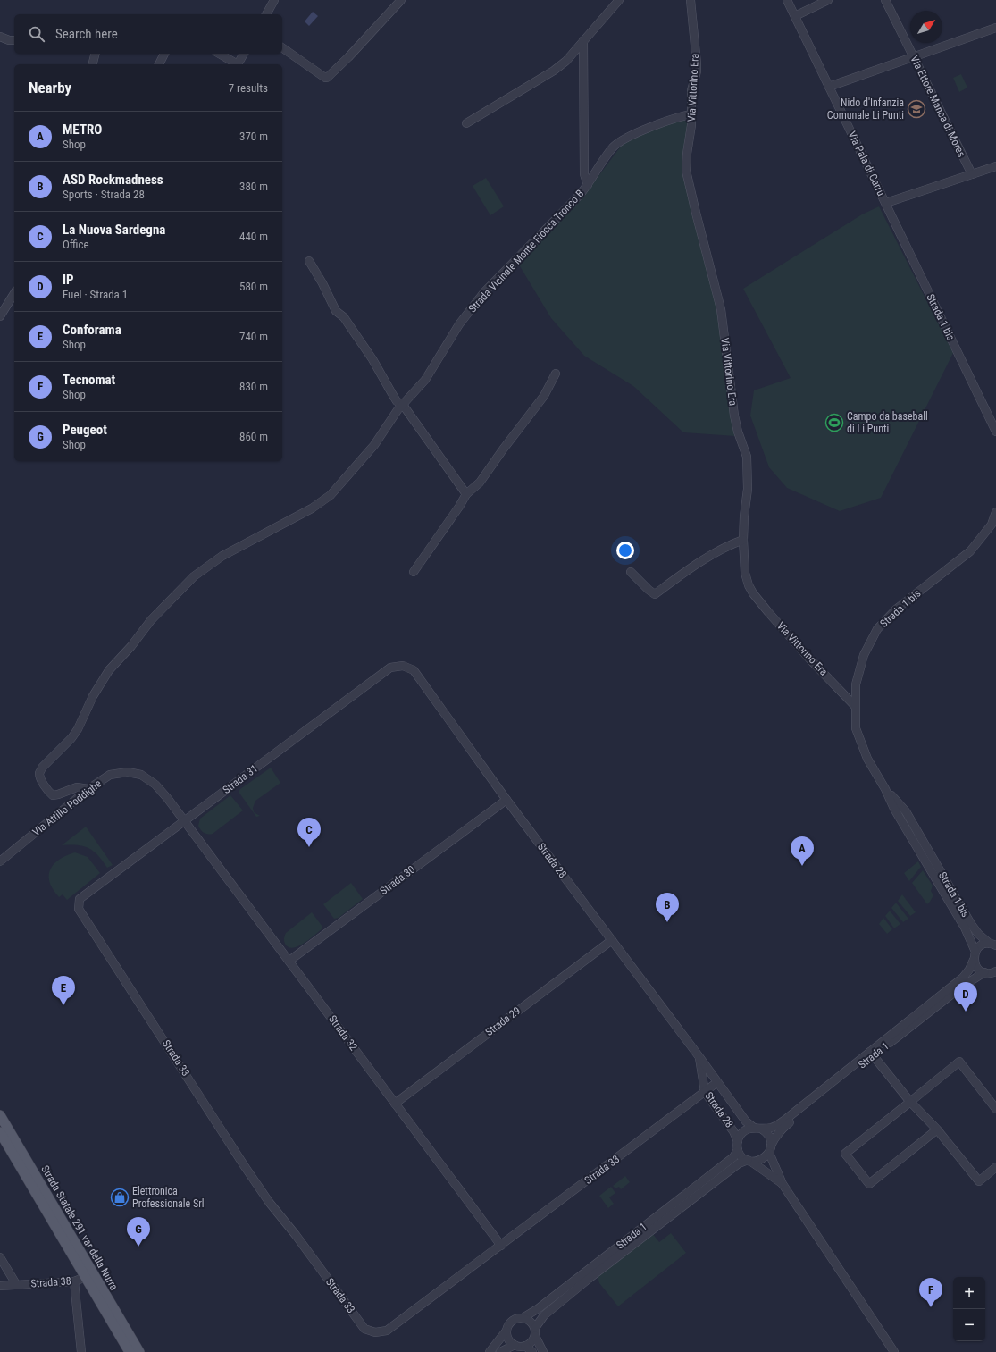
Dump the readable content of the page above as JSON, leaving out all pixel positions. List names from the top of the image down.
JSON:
{
  "streets": {
    "main road": ["Strada Statale 291 var della Nurra"],
    "street": [
      "Via Vittorino Era",
      "Via Ettore Manca di Mores",
      "Via Pala di Carru",
      "Strada Vicinale Monte Fiocca Tronco B",
      "Strada 1 bis",
      "Strada 31",
      "Via Attilio Poddighe",
      "Strada 28",
      "Strada 30",
      "Strada 29",
      "Strada 32",
      "Strada 1",
      "Strada 33",
      "Strada 38"
    ]
  },
  "crossings": [
    ["Via Vittorino Era", "Strada Vicinale Monte Fiocca Tronco B"],
    ["Via Vittorino Era", "Strada 1 bis"],
    ["Via Ettore Manca di Mores", "Via Pala di Carru"],
    ["Via Pala di Carru", "Strada 1 bis"],
    ["Strada Vicinale Monte Fiocca Tronco B", "Via Attilio Poddighe"],
    ["Strada 1 bis", "Strada 1"],
    ["Strada 31", "Via Attilio Poddighe"],
    ["Strada 31", "Strada 28"],
    ["Strada 31", "Strada 32"],
    ["Strada 31", "Strada 33"],
    ["Via Attilio Poddighe", "Strada 32"],
    ["Strada 28", "Strada 30"],
    ["Strada 28", "Strada 29"],
    ["Strada 28", "Strada 1"],
    ["Strada 28", "Strada 33"],
    ["Strada 30", "Strada 32"],
    ["Strada 29", "Strada 32"],
    ["Strada 32", "Strada 33"],
    ["Strada Statale 291 var della Nurra", "Strada 38"]
  ],
  "places": {
    "school or university": ["Nido d'Infanzia Comunale Li Punti"],
    "sports": ["Campo da baseball di Li Punti"],
    "shop": ["Elettronica Professionale Srl"]
  },
  "north": "top right",
  "page": {
    "search": "Search here",
    "heading": ["Nearby", "7 results"],
    "list": [
      {
        "mark": "A",
        "name": "METRO",
        "note": "Shop",
        "value": "370 m"
      },
      {
        "mark": "B",
        "name": "ASD Rockmadness",
        "note": "Sports · Strada 28",
        "value": "380 m"
      },
      {
        "mark": "C",
        "name": "La Nuova Sardegna",
        "note": "Office",
        "value": "440 m"
      },
      {
        "mark": "D",
        "name": "IP",
        "note": "Fuel · Strada 1",
        "value": "580 m"
      },
      {
        "mark": "E",
        "name": "Conforama",
        "note": "Shop",
        "value": "740 m"
      },
      {
        "mark": "F",
        "name": "Tecnomat",
        "note": "Shop",
        "value": "830 m"
      },
      {
        "mark": "G",
        "name": "Peugeot",
        "note": "Shop",
        "value": "860 m"
      }
    ],
    "pins": [
      "C",
      "A",
      "B",
      "E",
      "D",
      "G",
      "F"
    ],
    "map_buttons": ["+", "−"]
  }
}
